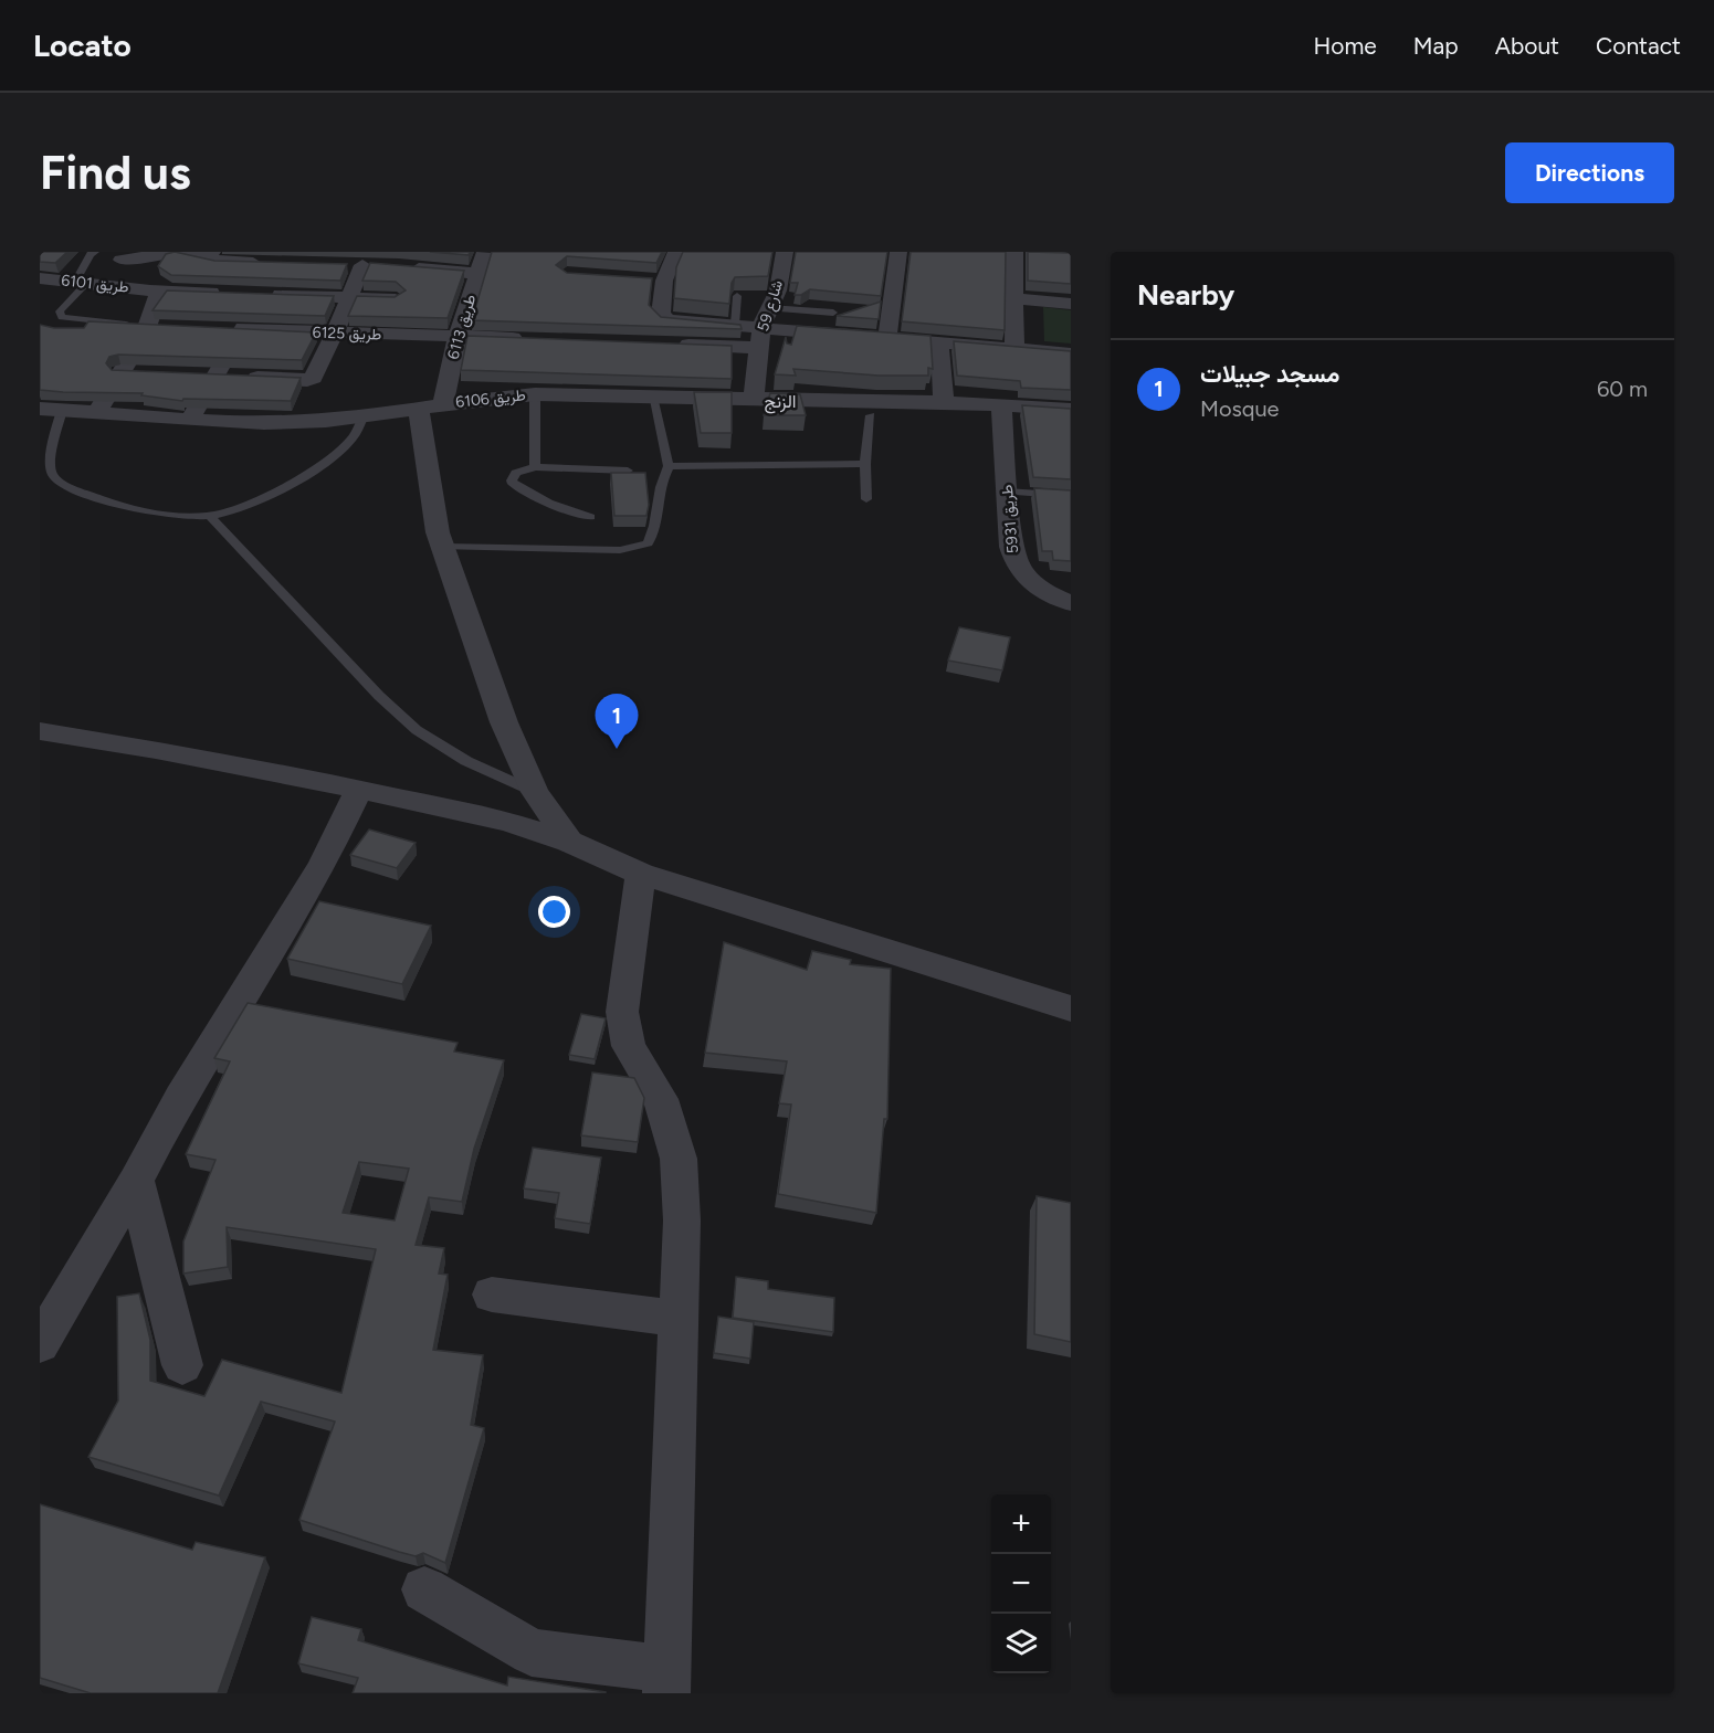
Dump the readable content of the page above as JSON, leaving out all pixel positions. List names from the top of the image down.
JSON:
{
  "streets": {
    "street": [
      "طريق 6101",
      "شارع 59",
      "طريق 6113",
      "طريق 6125",
      "طريق 6106",
      "طريق 5931"
    ]
  },
  "crossings": [
    ["شارع 59", "طريق 6106"],
    ["طريق 6113", "طريق 6125"],
    ["طريق 6113", "طريق 6106"],
    ["طريق 6106", "طريق 5931"]
  ],
  "districts": ["الزنج"],
  "page": {
    "header": "Locato",
    "nav": [
      "Home",
      "Map",
      "About",
      "Contact"
    ],
    "buttons": "Directions",
    "title": "Find us",
    "heading": "Nearby",
    "list": [
      {
        "mark": "1",
        "name": "مسجد جبيلات",
        "note": "Mosque",
        "value": "60 m"
      }
    ],
    "pins": "1",
    "map_buttons": ["+", "−"]
  }
}
